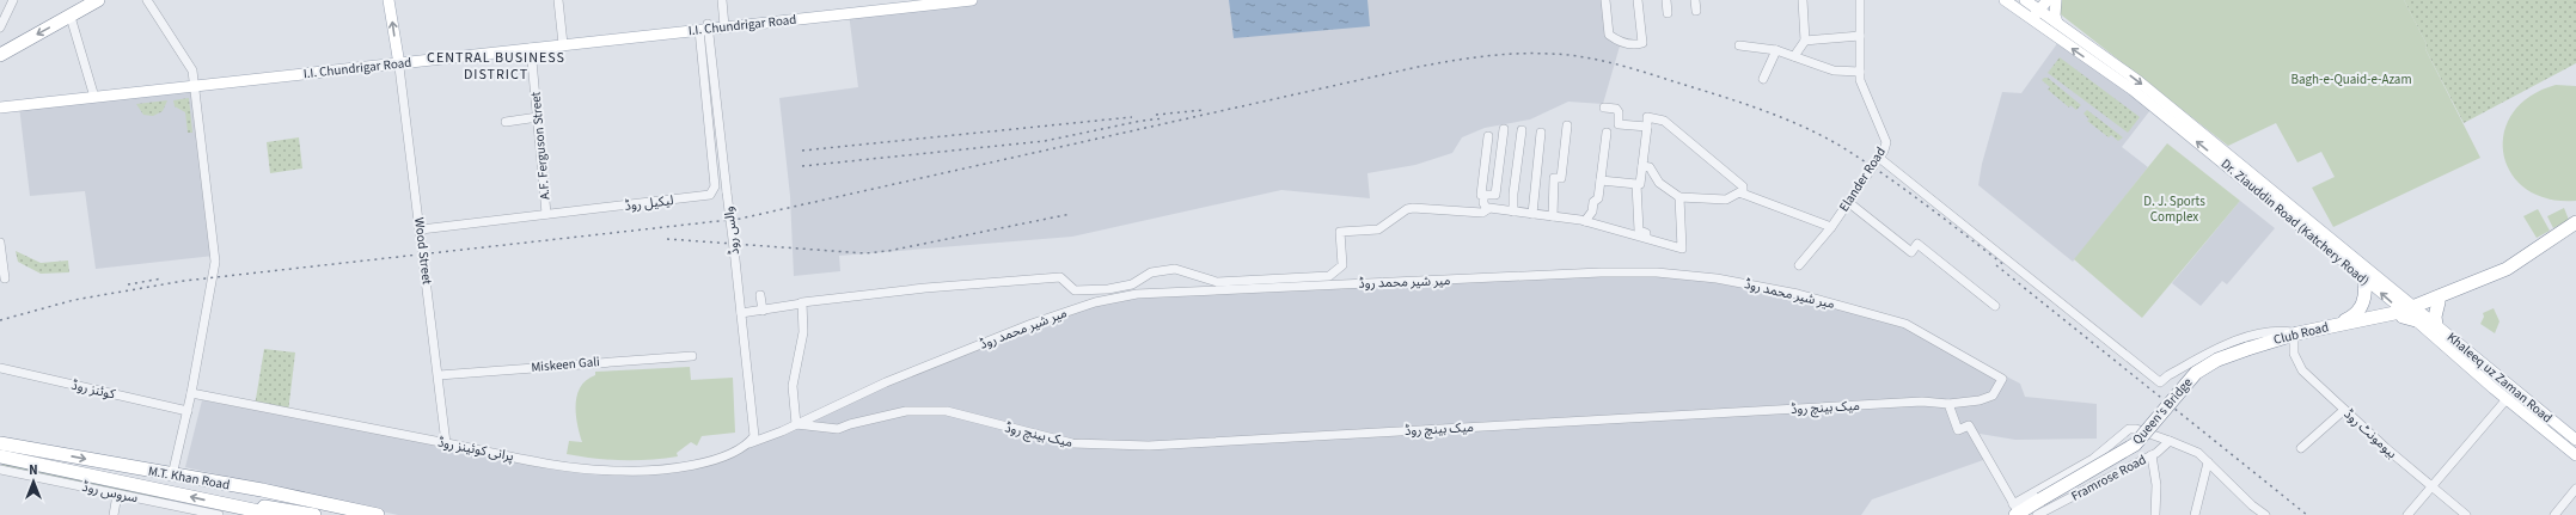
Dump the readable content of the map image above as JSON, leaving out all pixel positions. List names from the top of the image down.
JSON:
{
  "streets": {
    "highway": ["Club Road", "Queen's Bridge", "M.T. Khan Road"],
    "main road": ["I.I. Chundrigar Road", "Dr. Ziauddin Road (Katchery Road)", "Khaleeq uz Zaman Road"],
    "street": [
      "A.F. Ferguson Street",
      "Elander Road",
      "لیکیل روڈ",
      "والس روڈ",
      "Wood Street",
      "میر شیر محمد روڈ",
      "Miskeen Gali",
      "کوئنز روڈ",
      "میک ہینچ روڈ",
      "بیومونٹ روڈ",
      "پرانی کوئینز روڈ",
      "Framrose Road",
      "سروس روڈ"
    ]
  },
  "crossings": [
    ["I.I. Chundrigar Road", "A.F. Ferguson Street"],
    ["I.I. Chundrigar Road", "لیکیل روڈ"],
    ["I.I. Chundrigar Road", "والس روڈ"],
    ["I.I. Chundrigar Road", "Wood Street"],
    ["A.F. Ferguson Street", "لیکیل روڈ"],
    ["لیکیل روڈ", "والس روڈ"],
    ["لیکیل روڈ", "Wood Street"],
    ["Dr. Ziauddin Road (Katchery Road)", "Club Road"],
    ["Dr. Ziauddin Road (Katchery Road)", "Khaleeq uz Zaman Road"],
    ["والس روڈ", "میر شیر محمد روڈ"],
    ["والس روڈ", "پرانی کوئینز روڈ"],
    ["Wood Street", "Miskeen Gali"],
    ["Wood Street", "پرانی کوئینز روڈ"],
    ["میر شیر محمد روڈ", "میک ہینچ روڈ"],
    ["میر شیر محمد روڈ", "پرانی کوئینز روڈ"],
    ["Club Road", "Khaleeq uz Zaman Road"],
    ["Club Road", "Queen's Bridge"],
    ["Club Road", "بیومونٹ روڈ"],
    ["M.T. Khan Road", "سروس روڈ"]
  ],
  "districts": ["CENTRAL BUSINESS DISTRICT"],
  "parks": ["Bagh-e-Quaid-e-Azam", "D. J. Sports Complex"],
  "north": "top"
}
